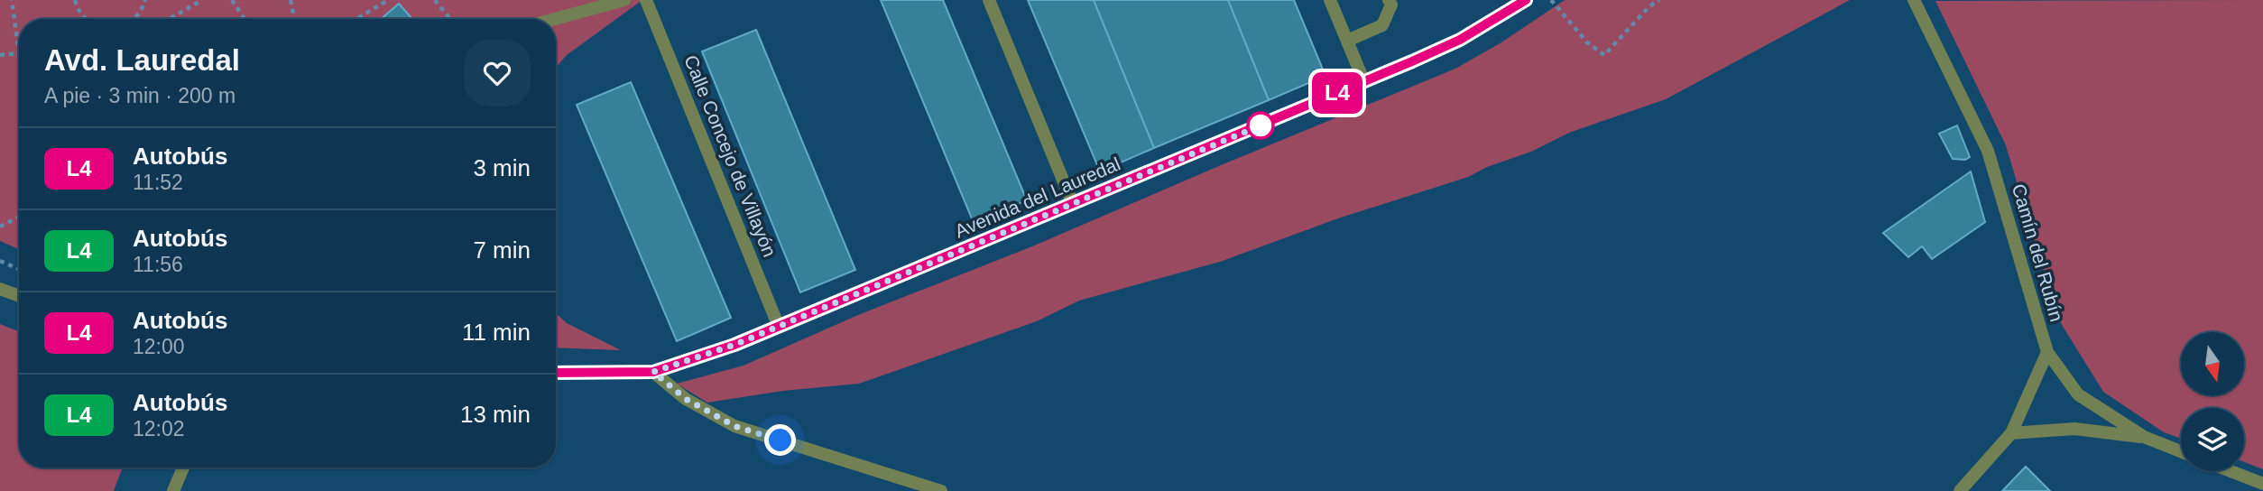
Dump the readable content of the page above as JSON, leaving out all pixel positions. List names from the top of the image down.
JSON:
{
  "streets": {
    "street": ["Calle Concejo de Villayón", "Avenida del Lauredal", "Camín del Rubín"]
  },
  "crossings": [
    ["Calle Concejo de Villayón", "Avenida del Lauredal"]
  ],
  "lines": ["bus line L4"],
  "north": "bottom",
  "page": {
    "on_map": "L4",
    "heading": ["Avd. Lauredal", "A pie · 3 min · 200 m"],
    "list": [
      {
        "mark": "L4",
        "name": "Autobús",
        "note": "11:52",
        "value": "3 min"
      },
      {
        "mark": "L4",
        "name": "Autobús",
        "note": "11:56",
        "value": "7 min"
      },
      {
        "mark": "L4",
        "name": "Autobús",
        "note": "12:00",
        "value": "11 min"
      },
      {
        "mark": "L4",
        "name": "Autobús",
        "note": "12:02",
        "value": "13 min"
      }
    ]
  }
}
